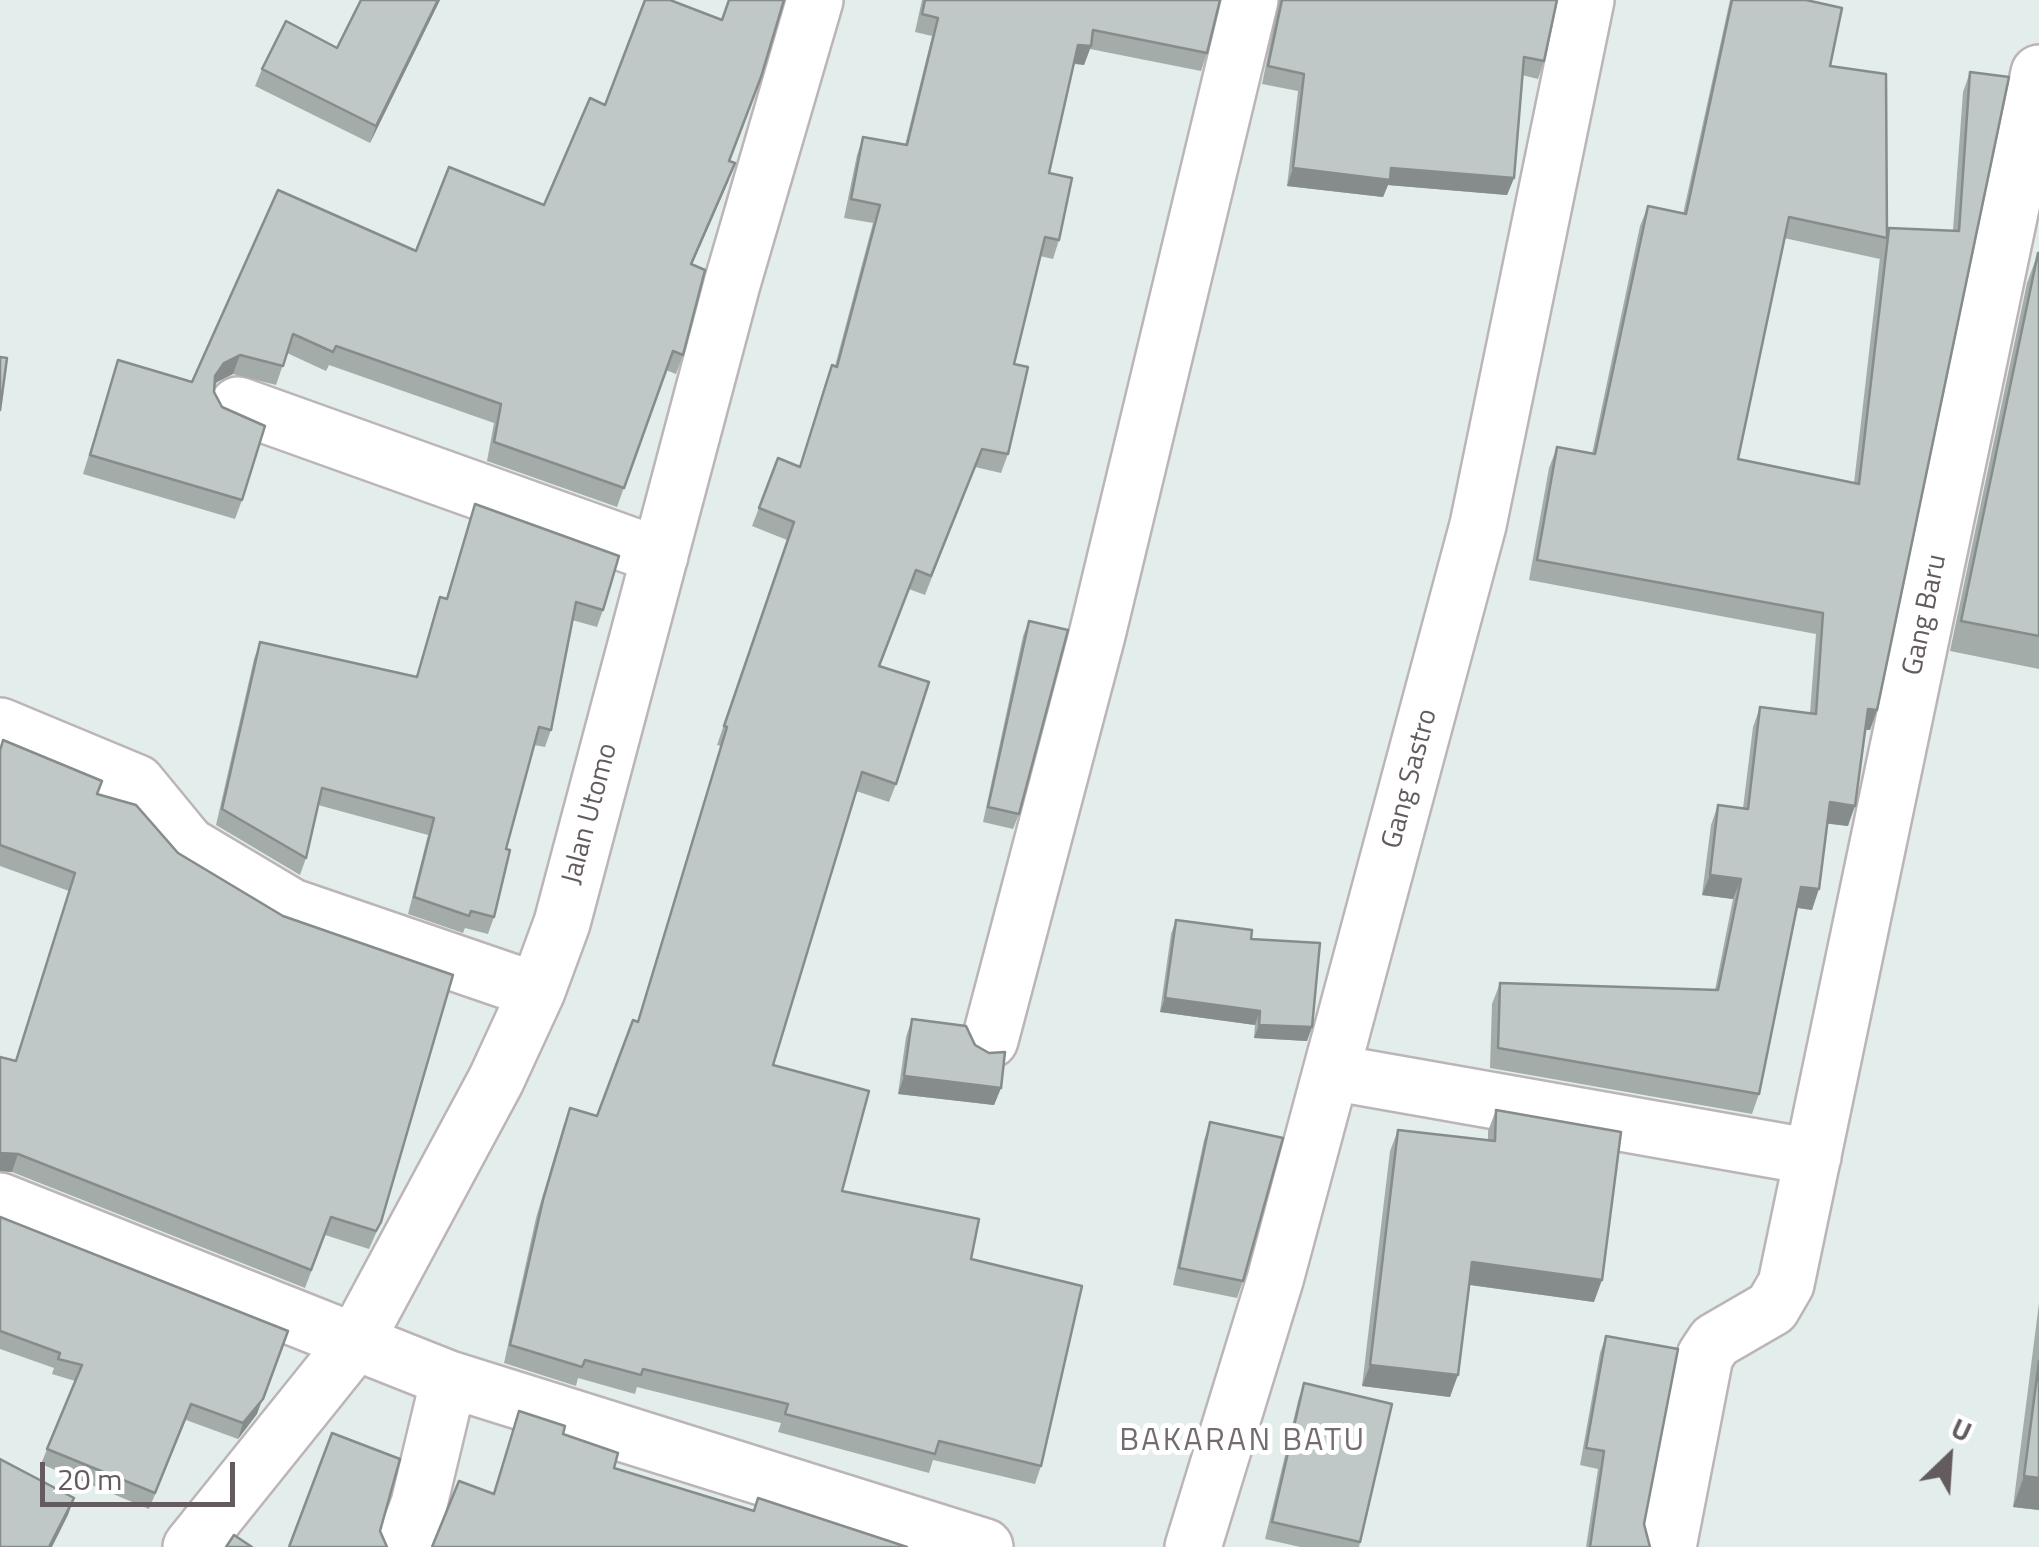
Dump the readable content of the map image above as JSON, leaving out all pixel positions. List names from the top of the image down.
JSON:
{
  "streets": {
    "street": ["Gang Baru", "Gang Sastro", "Jalan Utomo"]
  },
  "districts": ["BAKARAN BATU"],
  "scale_bar": "20 m",
  "north": "top right"
}
